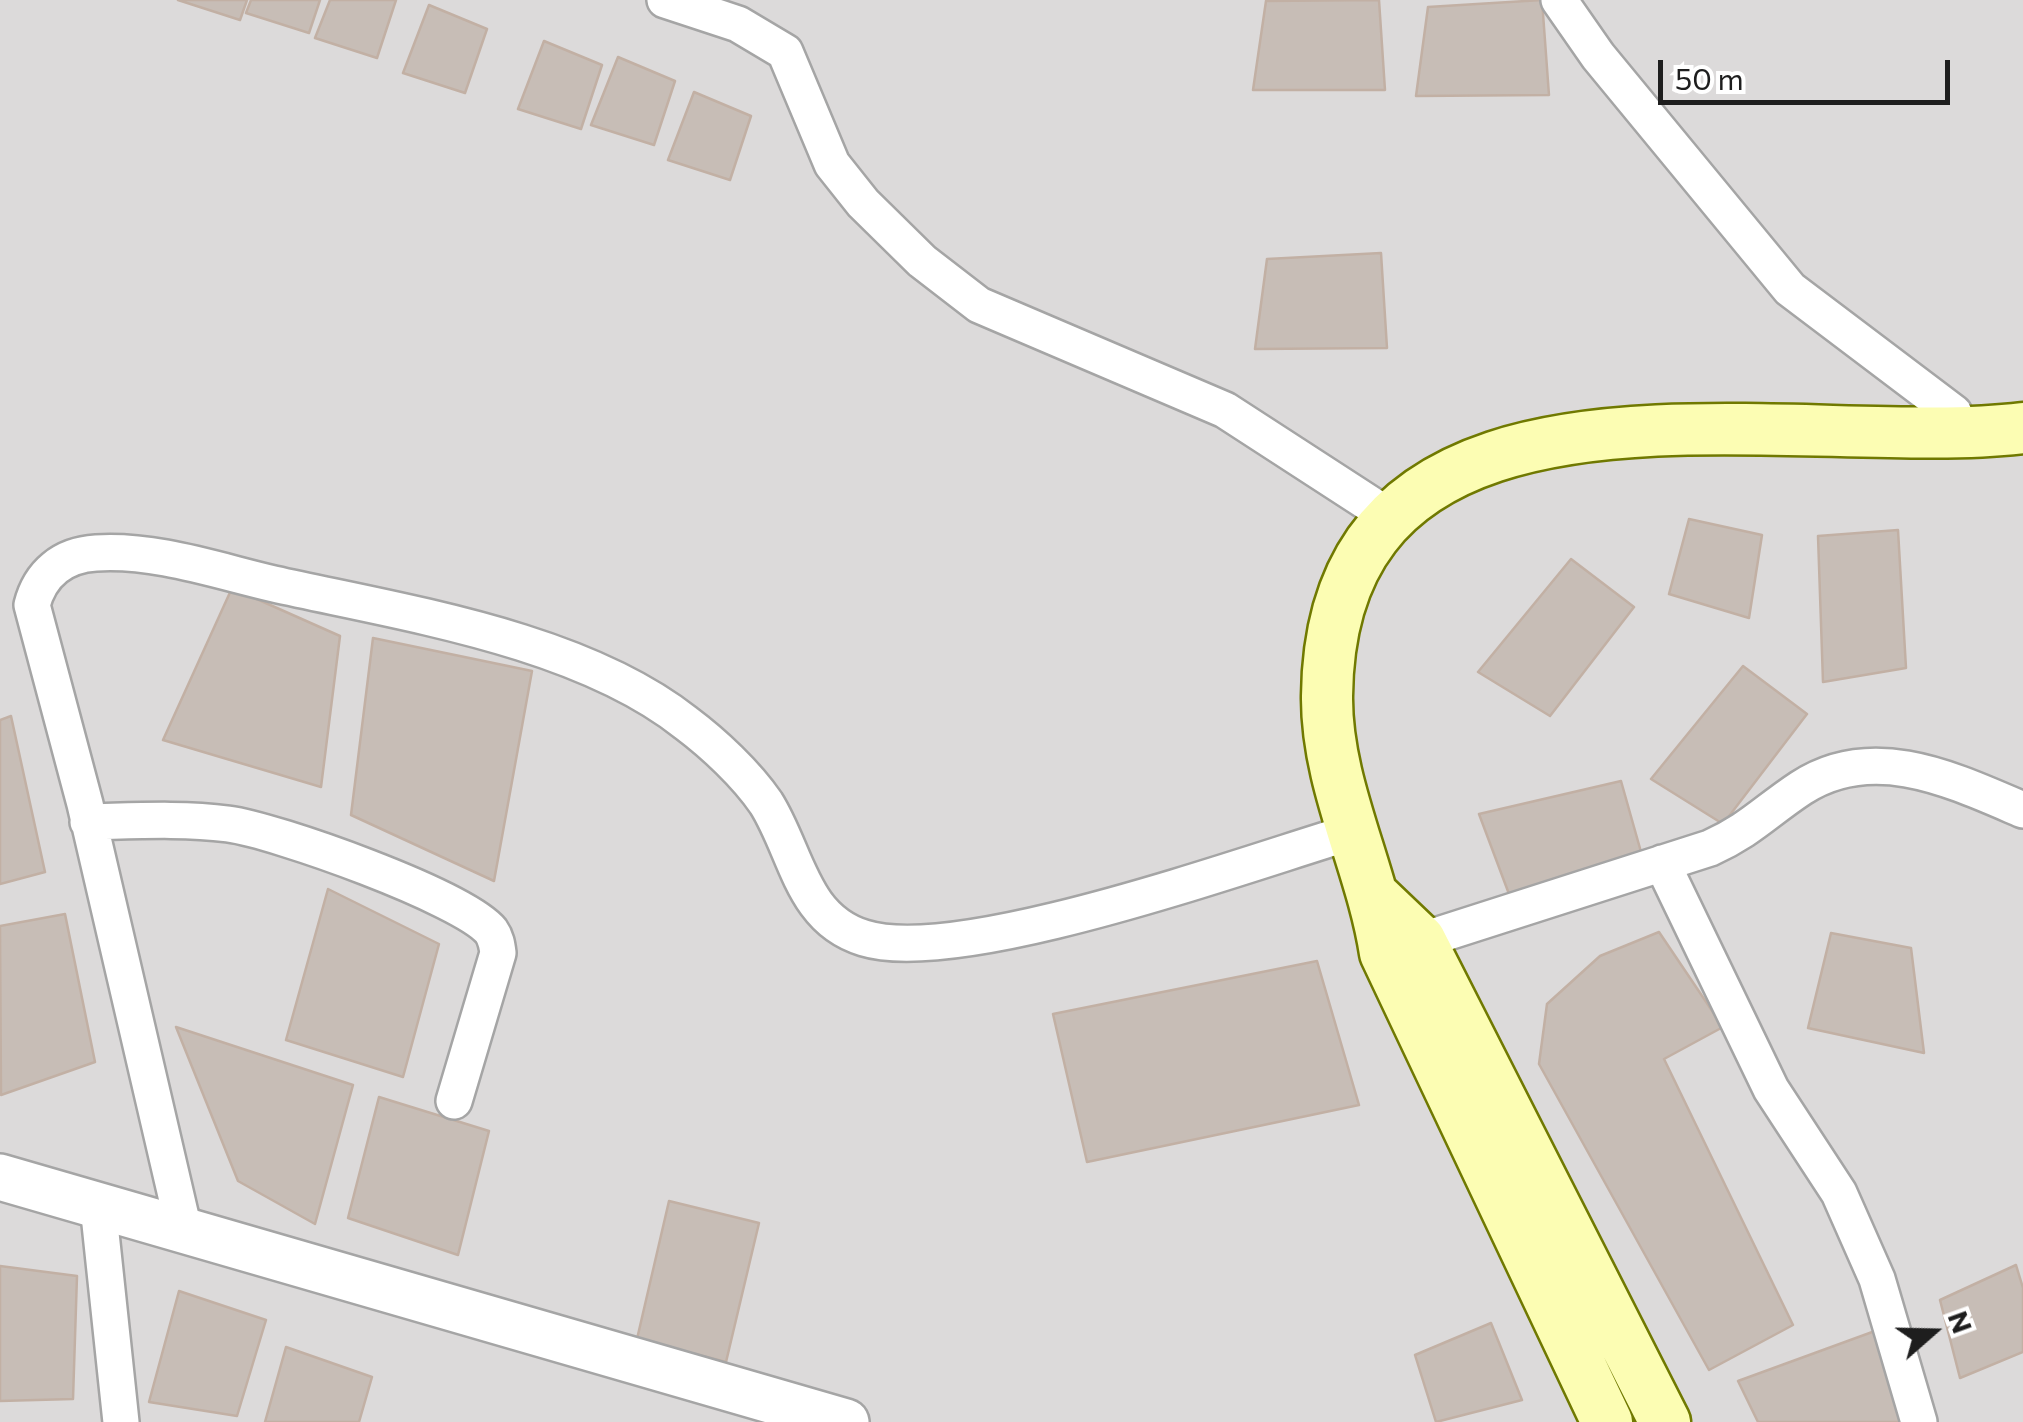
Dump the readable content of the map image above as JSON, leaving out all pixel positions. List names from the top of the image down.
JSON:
{
  "scale_bar": "50 m",
  "north": "right"
}
